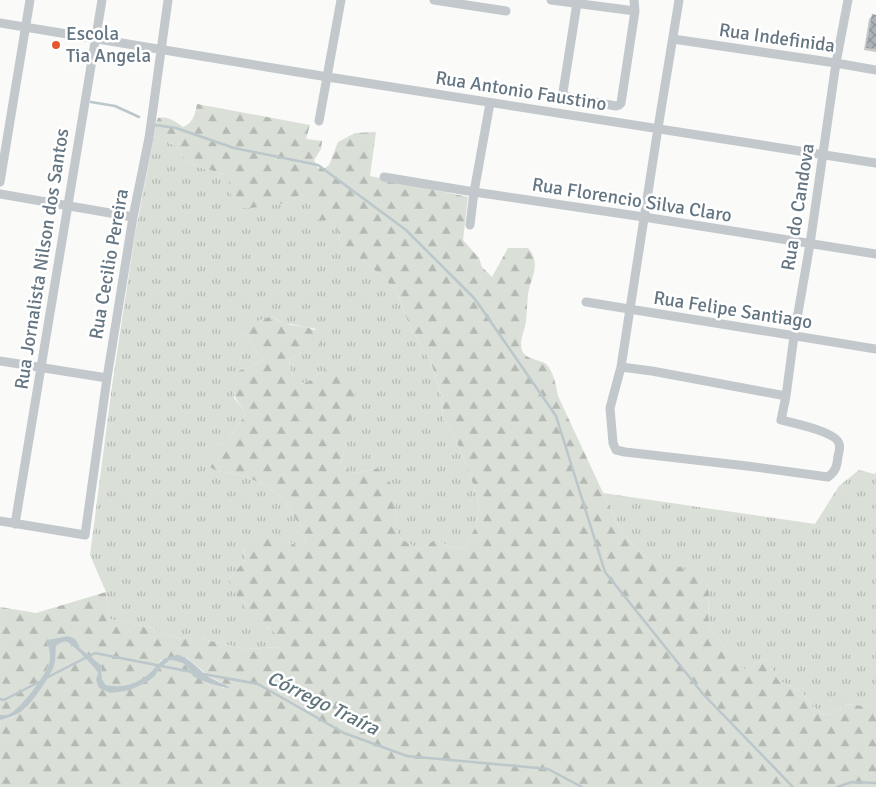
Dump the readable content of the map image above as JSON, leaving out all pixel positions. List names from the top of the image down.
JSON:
{
  "streets": {
    "street": [
      "Rua Indefinida",
      "Rua Antonio Faustino",
      "Rua Florencio Silva Claro",
      "Rua do Candova",
      "Rua Jornalista Nilson dos Santos",
      "Rua Cecilio Pereira",
      "Rua Felipe Santiago"
    ]
  },
  "crossings": [
    ["Rua Indefinida", "Rua do Candova"],
    ["Rua Antonio Faustino", "Rua do Candova"],
    ["Rua Antonio Faustino", "Rua Jornalista Nilson dos Santos"],
    ["Rua Antonio Faustino", "Rua Cecilio Pereira"],
    ["Rua Florencio Silva Claro", "Rua do Candova"],
    ["Rua do Candova", "Rua Felipe Santiago"],
    ["Rua Jornalista Nilson dos Santos", "Rua Cecilio Pereira"]
  ],
  "water": ["Córrego Traíra"],
  "places": ["Escola Tia Angela"]
}
